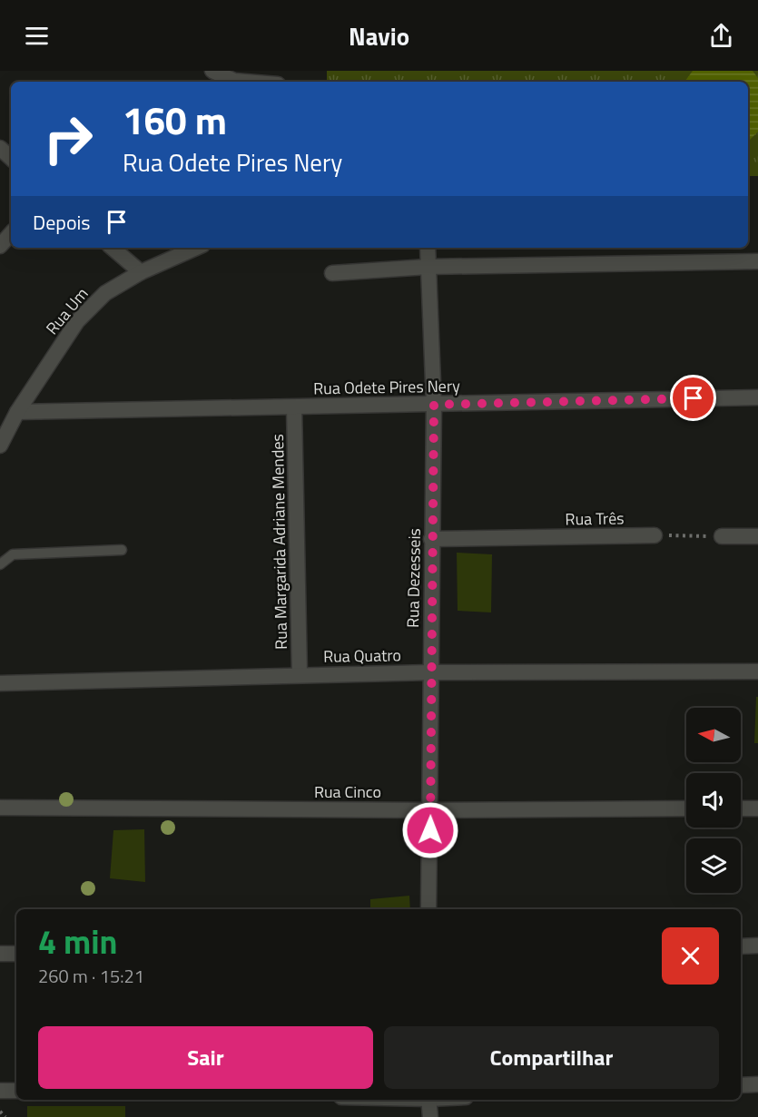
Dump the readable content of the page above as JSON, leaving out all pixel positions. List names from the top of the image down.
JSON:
{
  "streets": {
    "street": [
      "Rua Um",
      "Rua Odete Pires Nery",
      "Rua Três",
      "Rua Margarida Adriane Mendes",
      "Rua Dezesseis",
      "Rua Quatro",
      "Rua Cinco"
    ]
  },
  "crossings": [
    ["Rua Um", "Rua Odete Pires Nery"],
    ["Rua Odete Pires Nery", "Rua Margarida Adriane Mendes"],
    ["Rua Odete Pires Nery", "Rua Dezesseis"],
    ["Rua Três", "Rua Dezesseis"],
    ["Rua Margarida Adriane Mendes", "Rua Quatro"],
    ["Rua Dezesseis", "Rua Quatro"],
    ["Rua Dezesseis", "Rua Cinco"]
  ],
  "north": "left",
  "page": {
    "header": "Navio",
    "turn": ["160 m", "Rua Odete Pires Nery"],
    "then": "Depois",
    "heading": ["4 min", "260 m · 15:21"],
    "buttons": ["Sair", "Compartilhar"]
  }
}
